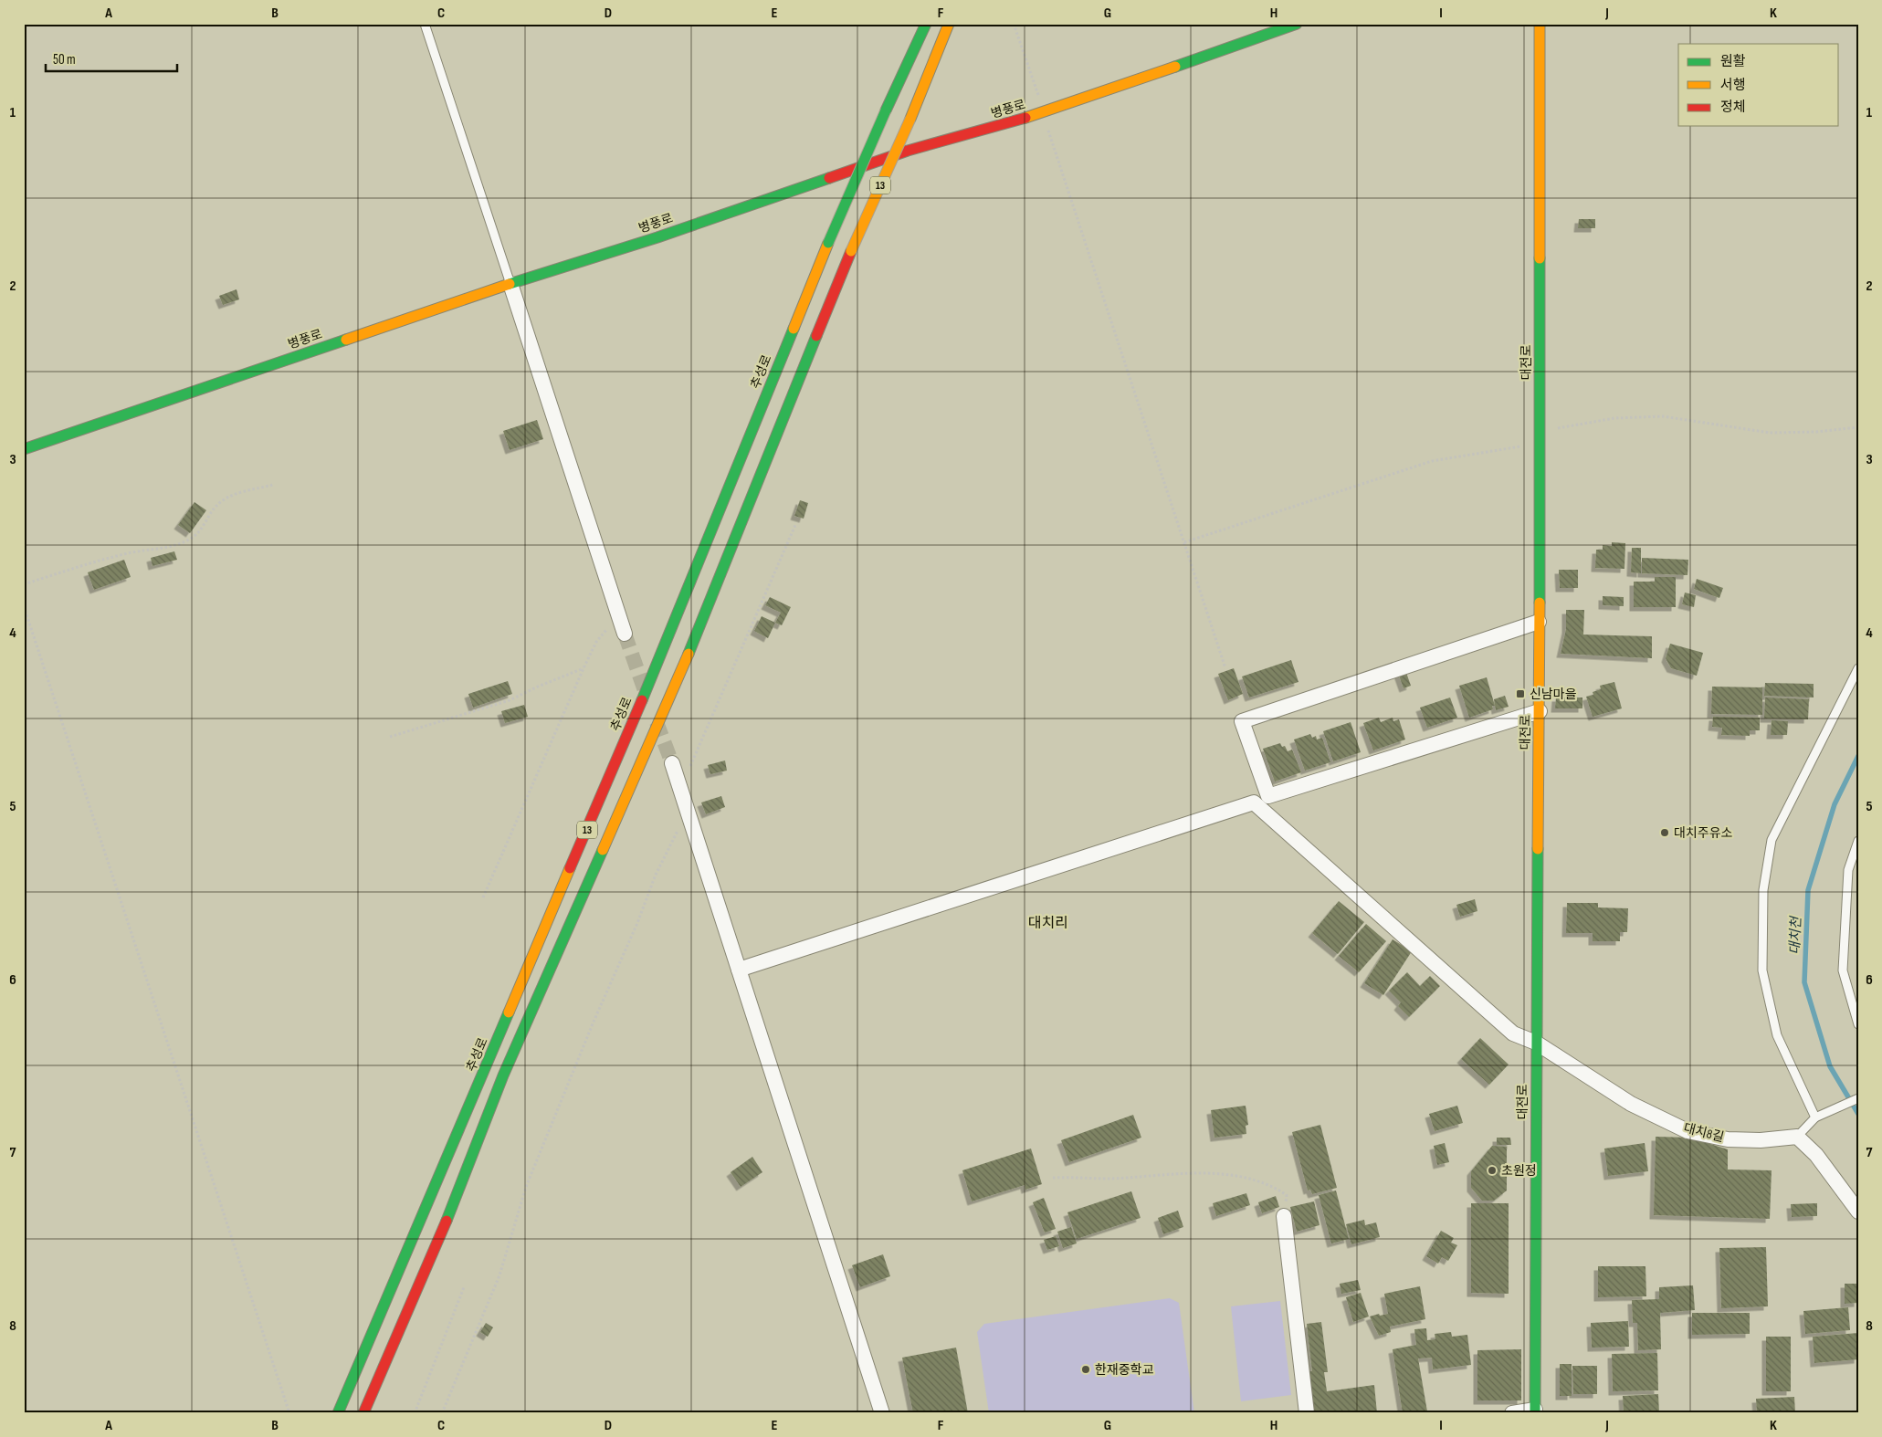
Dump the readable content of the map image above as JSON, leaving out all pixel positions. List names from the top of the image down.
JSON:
{
  "streets": {
    "main road": [
      "병풍로",
      "13",
      "대전로",
      "추성로"
    ],
    "street": ["대치8길"]
  },
  "crossings": [
    ["대전로", "대치8길"]
  ],
  "districts": ["대치리"],
  "water": ["대치천"],
  "places": {
    "transit": ["신남마을"],
    "other": ["대치주유소", "초원정", "한재중학교"]
  },
  "legend": ["원활", "서행", "정체"],
  "scale_bar": "50 m",
  "grid": {
    "columns": [
      "A",
      "B",
      "C",
      "D",
      "E",
      "F",
      "G",
      "H",
      "I",
      "J",
      "K"
    ],
    "rows": [
      "1",
      "2",
      "3",
      "4",
      "5",
      "6",
      "7",
      "8"
    ]
  }
}
